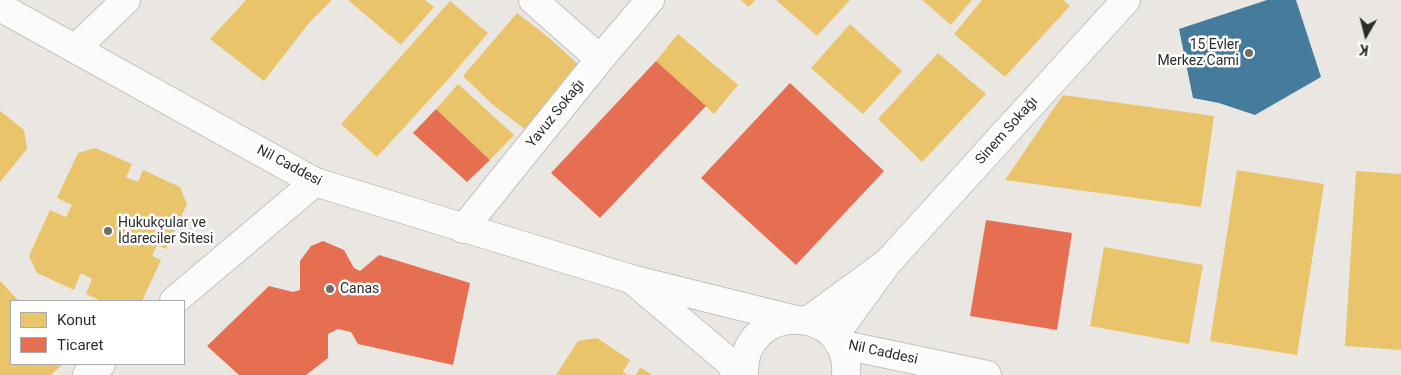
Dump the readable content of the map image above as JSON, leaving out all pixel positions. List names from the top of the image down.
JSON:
{
  "streets": {
    "street": ["Yavuz Sokağı", "Sinem Sokağı", "Nil Caddesi"]
  },
  "crossings": [
    ["Yavuz Sokağı", "Nil Caddesi"],
    ["Sinem Sokağı", "Nil Caddesi"]
  ],
  "places": ["15 Evler Merkez Cami", "Hukukçular ve İdareciler Sitesi", "Canas"],
  "legend": ["Konut", "Ticaret"],
  "north": "bottom"
}
